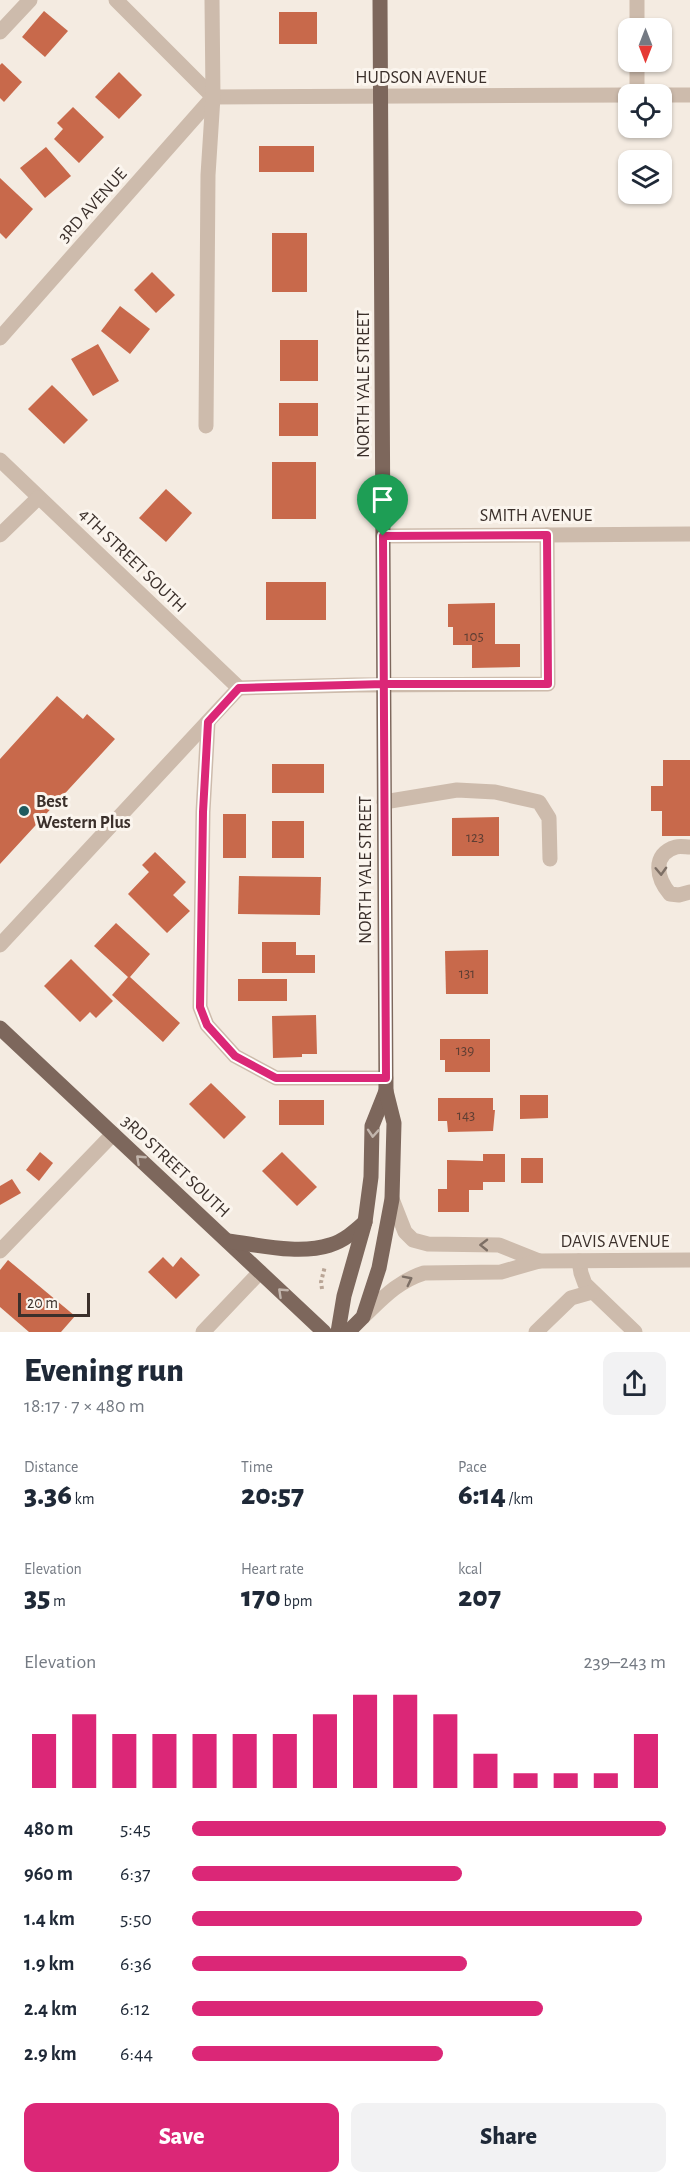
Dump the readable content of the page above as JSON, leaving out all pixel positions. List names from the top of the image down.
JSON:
{
  "streets": {
    "main road": ["NORTH YALE STREET", "3RD STREET SOUTH"],
    "street": [
      "HUDSON AVENUE",
      "3RD AVENUE",
      "SMITH AVENUE",
      "4TH STREET SOUTH",
      "DAVIS AVENUE"
    ]
  },
  "crossings": [
    ["HUDSON AVENUE", "3RD AVENUE"],
    ["HUDSON AVENUE", "NORTH YALE STREET"],
    ["NORTH YALE STREET", "SMITH AVENUE"],
    ["NORTH YALE STREET", "DAVIS AVENUE"]
  ],
  "one_way": ["3RD STREET SOUTH"],
  "places": ["Best Western Plus"],
  "house_numbers": [
    "105",
    "123",
    "131",
    "139",
    "143"
  ],
  "scale_bar": "20 m",
  "north": "bottom",
  "page": {
    "scale": "20 m",
    "heading": ["Evening run", "18:17 · 7 × 480 m"],
    "stats": [
      ["Distance", "3.36 km"],
      ["Time", "20:57"],
      ["Pace", "6:14 /km"],
      ["Elevation", "35 m"],
      ["Heart rate", "170 bpm"],
      ["kcal", "207"]
    ],
    "chart": ["Elevation", "239–243 m"],
    "list": [
      {
        "name": "480 m",
        "note": "5:45"
      },
      {
        "name": "960 m",
        "note": "6:37"
      },
      {
        "name": "1.4 km",
        "note": "5:50"
      },
      {
        "name": "1.9 km",
        "note": "6:36"
      },
      {
        "name": "2.4 km",
        "note": "6:12"
      },
      {
        "name": "2.9 km",
        "note": "6:44"
      }
    ],
    "buttons": ["Save", "Share"]
  }
}
